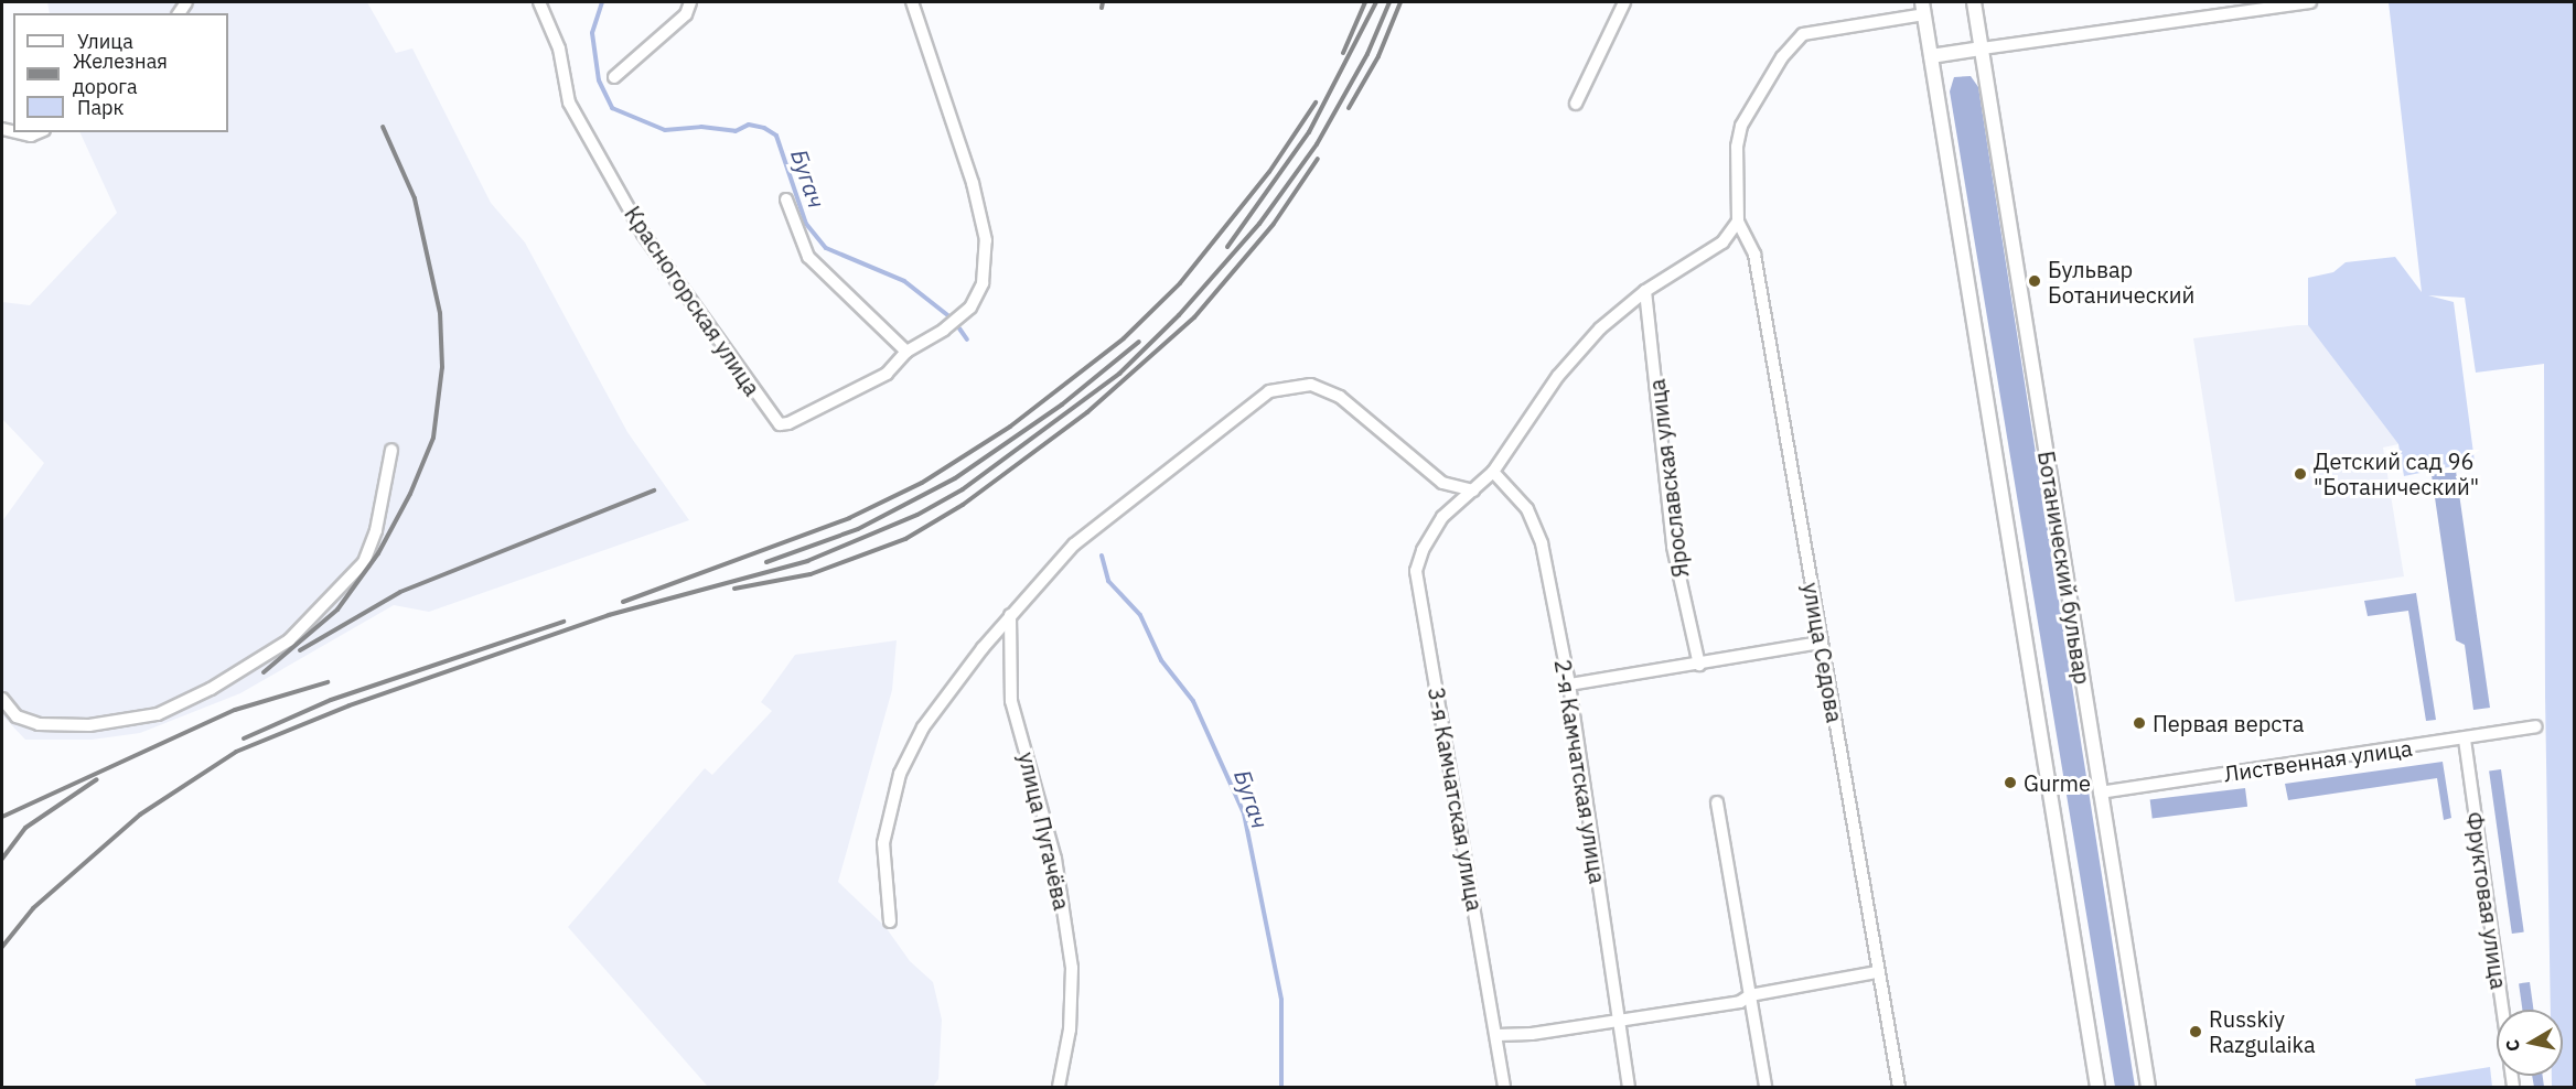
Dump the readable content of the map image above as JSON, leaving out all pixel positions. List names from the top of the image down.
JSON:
{
  "streets": {
    "street": [
      "Красногорская улица",
      "Ярославская улица",
      "Ботанический бульвар",
      "улица Седова",
      "Лиственная улица",
      "2-я Камчатская улица",
      "3-я Камчатская улица",
      "улица Пугачёва",
      "Фруктовая улица"
    ]
  },
  "crossings": [
    ["Ярославская улица", "3-я Камчатская улица"],
    ["Ботанический бульвар", "Лиственная улица"],
    ["улица Седова", "3-я Камчатская улица"],
    ["Лиственная улица", "Фруктовая улица"],
    ["2-я Камчатская улица", "3-я Камчатская улица"]
  ],
  "water": ["Бугач"],
  "places": [
    "Бульвар Ботанический",
    "Детский сад 96 \"Ботанический\"",
    "Первая верста",
    "Gurme",
    "Russkiy Razgulaika"
  ],
  "legend": ["Улица", "Железная дорога", "Парк"],
  "north": "left"
}
